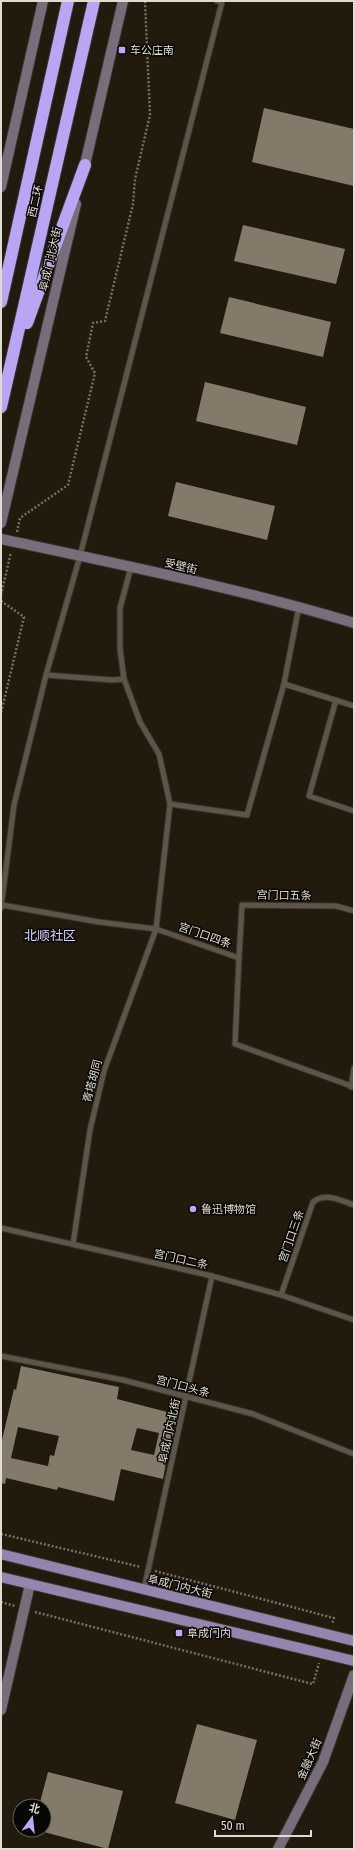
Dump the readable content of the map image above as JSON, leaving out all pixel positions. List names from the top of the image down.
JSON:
{
  "streets": {
    "highway": ["西二环"],
    "main road": ["阜成门内大街"],
    "street": ["阜成门北大街", "受壁街", "金融大街"],
    "lane": [
      "宫门口五条",
      "宫门口四条",
      "青塔胡同",
      "宫门口三条",
      "宫门口二条",
      "宫门口头条",
      "阜成门内北街"
    ]
  },
  "crossings": [
    ["受壁街", "青塔胡同"],
    ["宫门口五条", "宫门口四条"],
    ["宫门口四条", "青塔胡同"],
    ["青塔胡同", "宫门口二条"],
    ["宫门口三条", "宫门口二条"],
    ["宫门口二条", "阜成门内北街"],
    ["宫门口头条", "阜成门内北街"],
    ["阜成门内北街", "阜成门内大街"]
  ],
  "districts": ["北顺社区"],
  "places": {
    "transit": ["车公庄南", "阜成门内"],
    "other": ["鲁迅博物馆"]
  },
  "scale_bar": "50 m",
  "north": "top"
}
